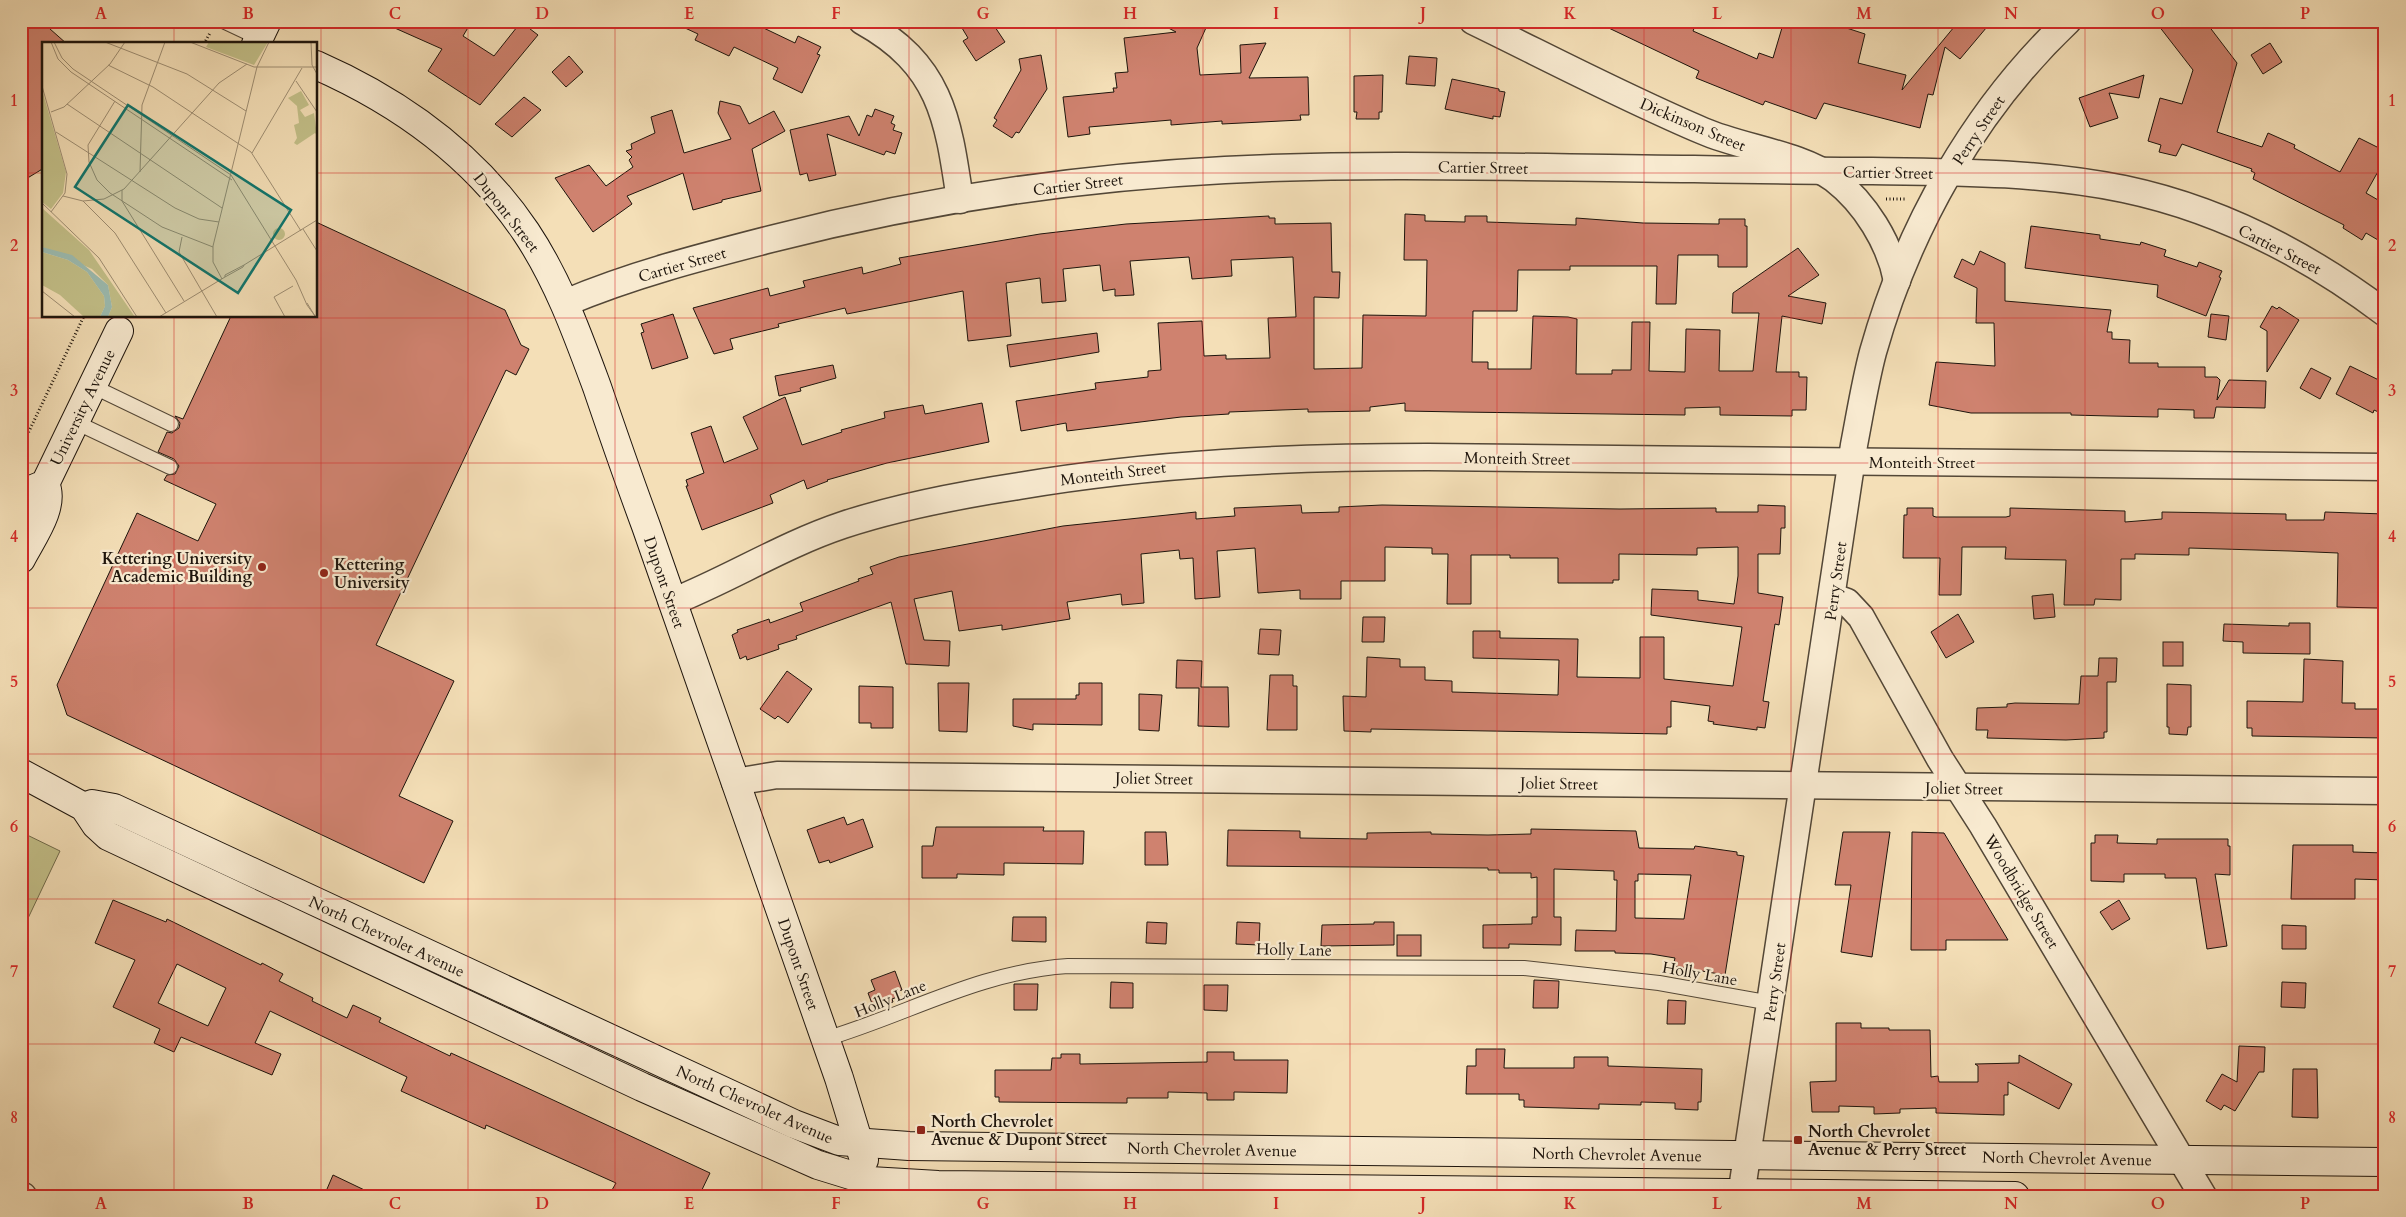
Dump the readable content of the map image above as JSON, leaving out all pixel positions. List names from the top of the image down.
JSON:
{
  "streets": {
    "street": [
      "Dickinson Street",
      "Perry Street",
      "Cartier Street",
      "Dupont Street",
      "University Avenue",
      "Monteith Street",
      "Joliet Street",
      "Woodbridge Street",
      "North Chevrolet Avenue"
    ],
    "lane": ["Holly Lane"]
  },
  "crossings": [
    ["Dickinson Street", "Perry Street"],
    ["Dickinson Street", "Cartier Street"],
    ["Perry Street", "Cartier Street"],
    ["Perry Street", "Monteith Street"],
    ["Perry Street", "Joliet Street"],
    ["Perry Street", "Woodbridge Street"],
    ["Perry Street", "North Chevrolet Avenue"],
    ["Perry Street", "Holly Lane"],
    ["Cartier Street", "Dupont Street"],
    ["Dupont Street", "Monteith Street"],
    ["Dupont Street", "Joliet Street"],
    ["Dupont Street", "North Chevrolet Avenue"],
    ["Dupont Street", "Holly Lane"],
    ["Joliet Street", "Woodbridge Street"],
    ["Woodbridge Street", "North Chevrolet Avenue"]
  ],
  "places": {
    "other": ["Kettering University Academic Building", "Kettering University"],
    "transit": ["North Chevrolet Avenue & Dupont Street", "North Chevrolet Avenue & Perry Street"]
  },
  "grid": {
    "columns": [
      "A",
      "B",
      "C",
      "D",
      "E",
      "F",
      "G",
      "H",
      "I",
      "J",
      "K",
      "L",
      "M",
      "N",
      "O",
      "P"
    ],
    "rows": [
      "1",
      "2",
      "3",
      "4",
      "5",
      "6",
      "7",
      "8"
    ]
  }
}
